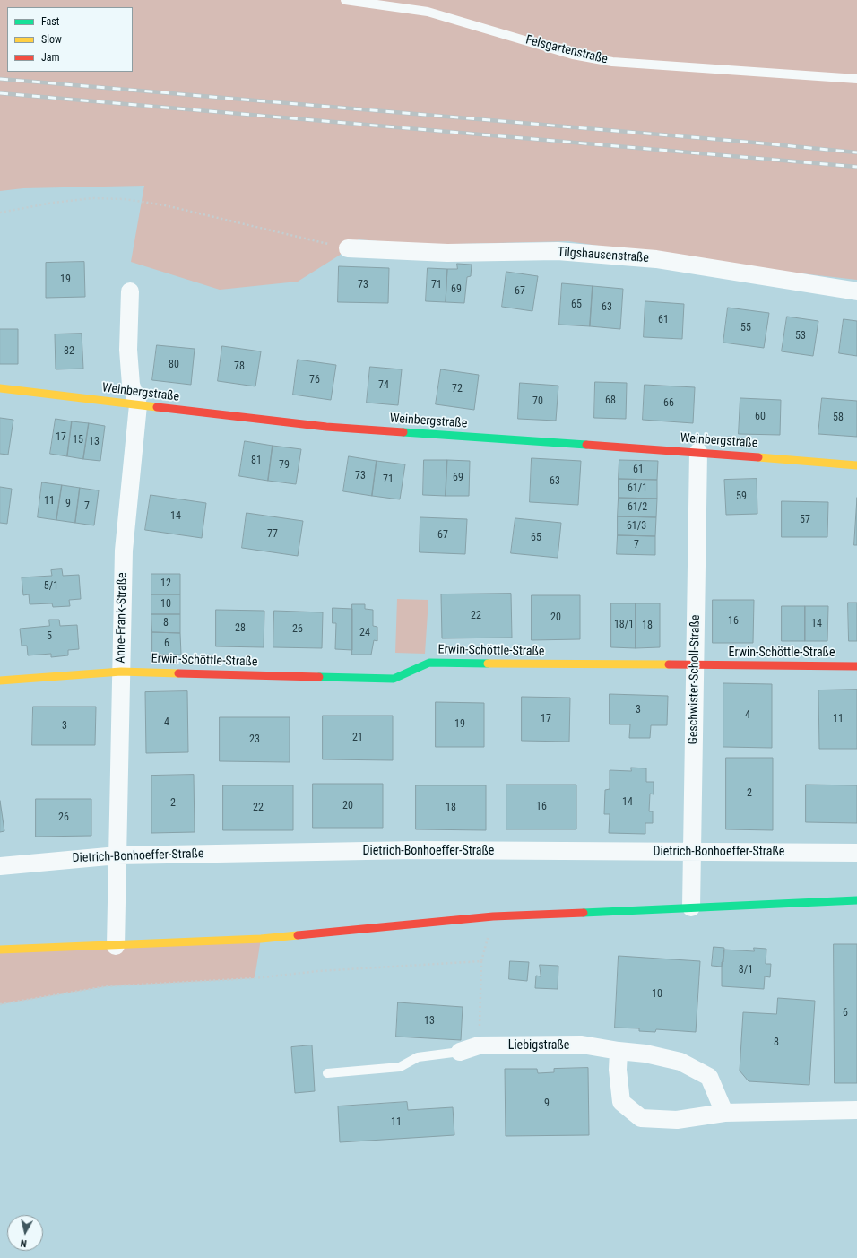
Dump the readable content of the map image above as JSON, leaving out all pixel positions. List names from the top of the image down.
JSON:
{
  "streets": {
    "street": [
      "Tilgshausenstraße",
      "Weinbergstraße",
      "Anne-Frank-Straße",
      "Erwin-Schöttle-Straße",
      "Geschwister-Scholl-Straße",
      "Dietrich-Bonhoeffer-Straße",
      "Liebigstraße"
    ],
    "lane": ["Felsgartenstraße"]
  },
  "crossings": [
    ["Weinbergstraße", "Anne-Frank-Straße"],
    ["Weinbergstraße", "Geschwister-Scholl-Straße"],
    ["Anne-Frank-Straße", "Erwin-Schöttle-Straße"],
    ["Anne-Frank-Straße", "Dietrich-Bonhoeffer-Straße"],
    ["Erwin-Schöttle-Straße", "Geschwister-Scholl-Straße"],
    ["Geschwister-Scholl-Straße", "Dietrich-Bonhoeffer-Straße"]
  ],
  "house_numbers": [
    "19",
    "73",
    "71",
    "69",
    "67",
    "65",
    "63",
    "61",
    "55",
    "53",
    "82",
    "80",
    "78",
    "76",
    "74",
    "72",
    "68",
    "70",
    "66",
    "60",
    "58",
    "17",
    "15",
    "13",
    "81",
    "79",
    "61",
    "73",
    "69",
    "71",
    "63",
    "61/1",
    "59",
    "11",
    "9",
    "7",
    "61/2",
    "14",
    "57",
    "61/3",
    "77",
    "67",
    "65",
    "7",
    "12",
    "5/1",
    "10",
    "22",
    "20",
    "16",
    "8",
    "14",
    "18/1",
    "18",
    "28",
    "26",
    "24",
    "5",
    "6",
    "3",
    "4",
    "17",
    "11",
    "4",
    "19",
    "3",
    "21",
    "23",
    "2",
    "14",
    "2",
    "20",
    "16",
    "22",
    "18",
    "26",
    "8/1",
    "10",
    "6",
    "13",
    "8",
    "9",
    "11"
  ],
  "legend": ["Fast", "Slow", "Jam"],
  "north": "bottom"
}
